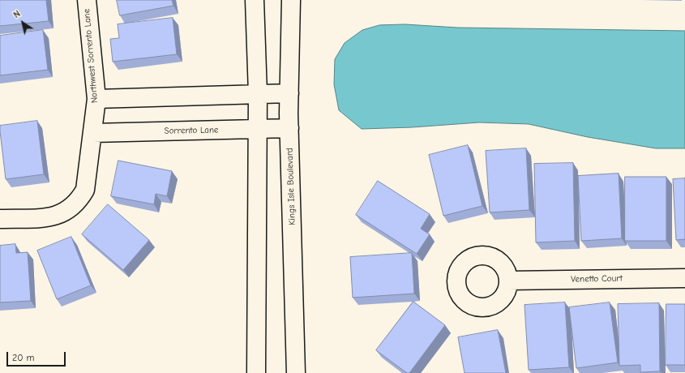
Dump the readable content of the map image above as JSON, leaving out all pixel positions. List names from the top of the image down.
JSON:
{
  "streets": {
    "street": [
      "Northwest Sorrento Lane",
      "Sorrento Lane",
      "Kings Isle Boulevard",
      "Venetto Court"
    ]
  },
  "crossings": [
    ["Northwest Sorrento Lane", "Sorrento Lane"],
    ["Sorrento Lane", "Kings Isle Boulevard"]
  ],
  "scale_bar": "20 m",
  "north": "top left"
}
